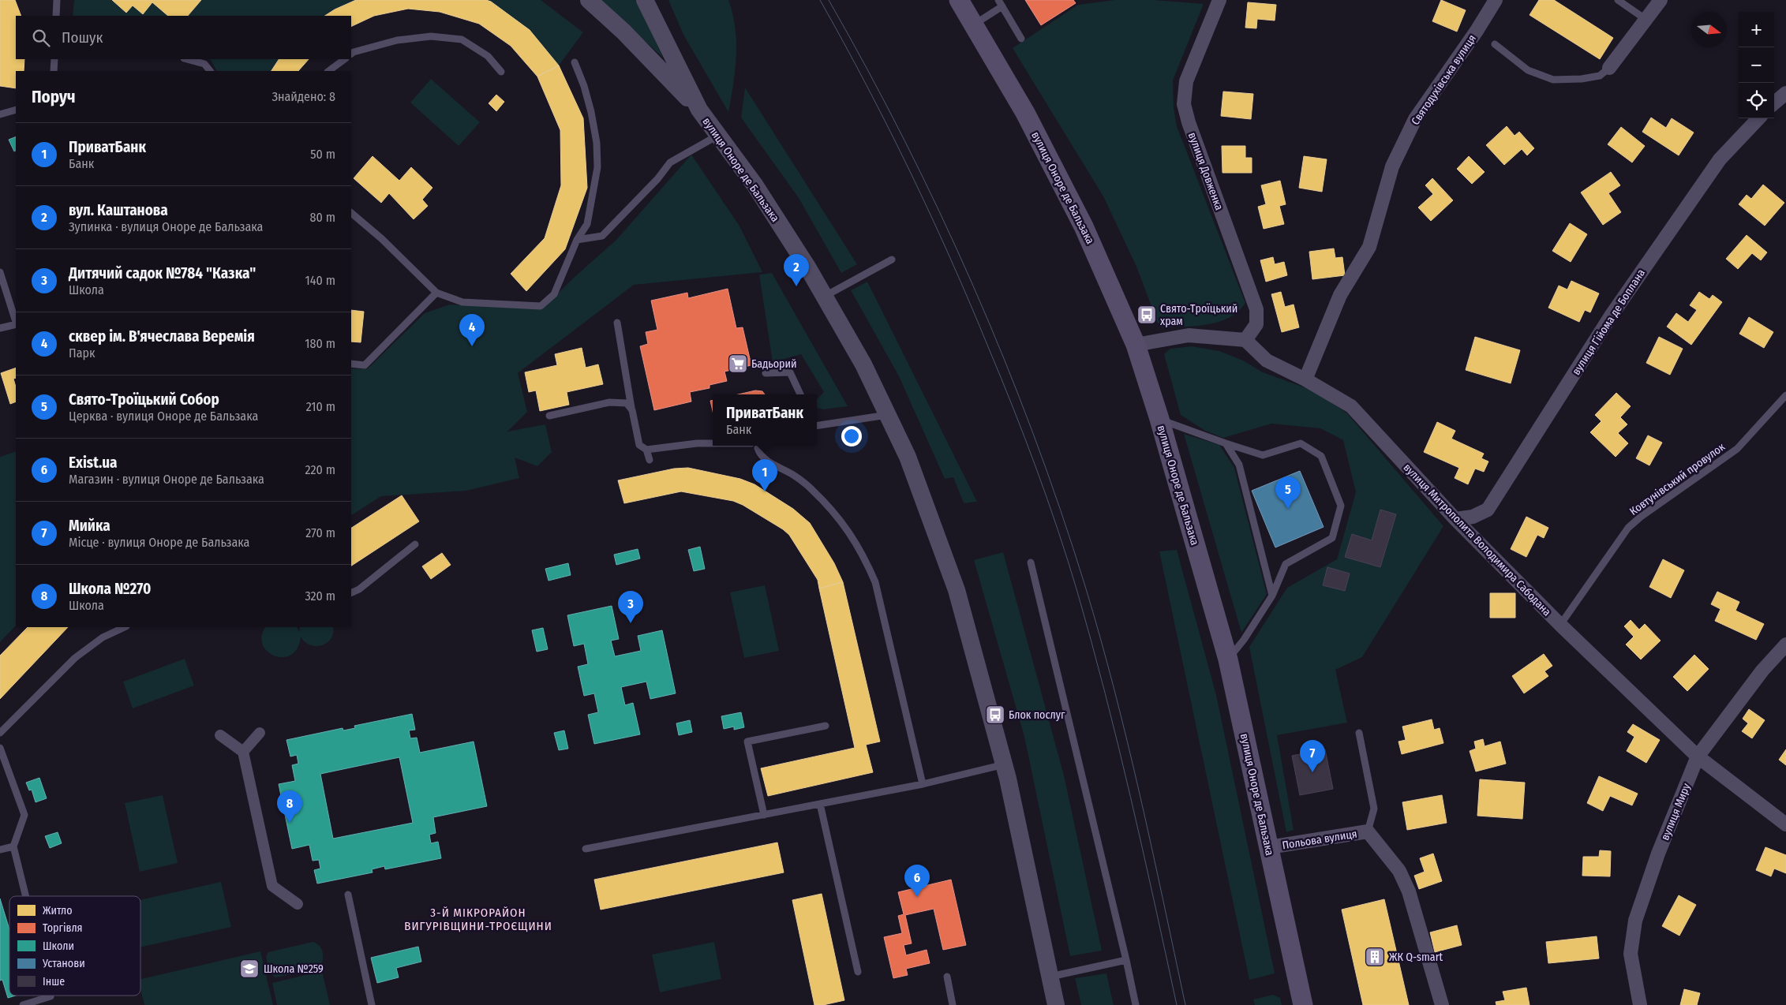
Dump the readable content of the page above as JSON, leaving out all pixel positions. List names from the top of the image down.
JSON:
{
  "streets": {
    "main road": ["вулиця Оноре де Бальзака"],
    "street": [
      "Святодухівська вулиця",
      "вулиця Довженка",
      "вулиця Гійома де Боплана",
      "вулиця Митрополита Володимира Сабодана",
      "вулиця Миру",
      "Польова вулиця"
    ],
    "lane": ["Ковтунівський провулок"]
  },
  "crossings": [
    ["Святодухівська вулиця", "вулиця Митрополита Володимира Сабодана"],
    ["вулиця Оноре де Бальзака", "Польова вулиця"],
    ["вулиця Довженка", "вулиця Митрополита Володимира Сабодана"],
    ["вулиця Гійома де Боплана", "вулиця Митрополита Володимира Сабодана"],
    ["Ковтунівський провулок", "вулиця Митрополита Володимира Сабодана"],
    ["вулиця Митрополита Володимира Сабодана", "вулиця Миру"]
  ],
  "districts": ["3-Й МІКРОРАЙОН ВИГУРІВЩИНИ-ТРОЄЩИНИ"],
  "places": {
    "bus stop": ["Свято-Троїцький храм", "Блок послуг"],
    "supermarket": ["Бадьорий"],
    "building": ["ЖК Q-smart"],
    "school or university": ["Школа №259"]
  },
  "legend": [
    "Житло",
    "Торгівля",
    "Школи",
    "Установи",
    "Інше"
  ],
  "north": "right",
  "page": {
    "map_buttons": ["+", "−"],
    "search": "Пошук",
    "heading": ["Поруч", "Знайдено: 8"],
    "list": [
      {
        "mark": "1",
        "name": "ПриватБанк",
        "note": "Банк",
        "value": "50 m"
      },
      {
        "mark": "2",
        "name": "вул. Каштанова",
        "note": "Зупинка · вулиця Оноре де Бальзака",
        "value": "80 m"
      },
      {
        "mark": "3",
        "name": "Дитячий садок №784 \"Казка\"",
        "note": "Школа",
        "value": "140 m"
      },
      {
        "mark": "4",
        "name": "сквер ім. В'ячеслава Веремія",
        "note": "Парк",
        "value": "180 m"
      },
      {
        "mark": "5",
        "name": "Свято-Троїцький Собор",
        "note": "Церква · вулиця Оноре де Бальзака",
        "value": "210 m"
      },
      {
        "mark": "6",
        "name": "Exist.ua",
        "note": "Магазин · вулиця Оноре де Бальзака",
        "value": "220 m"
      },
      {
        "mark": "7",
        "name": "Мийка",
        "note": "Місце · вулиця Оноре де Бальзака",
        "value": "270 m"
      },
      {
        "mark": "8",
        "name": "Школа №270",
        "note": "Школа",
        "value": "320 m"
      }
    ],
    "pins": [
      "2",
      "4",
      "1",
      "5",
      "3",
      "7",
      "8",
      "6"
    ],
    "popup": ["ПриватБанк", "Банк"]
  }
}
